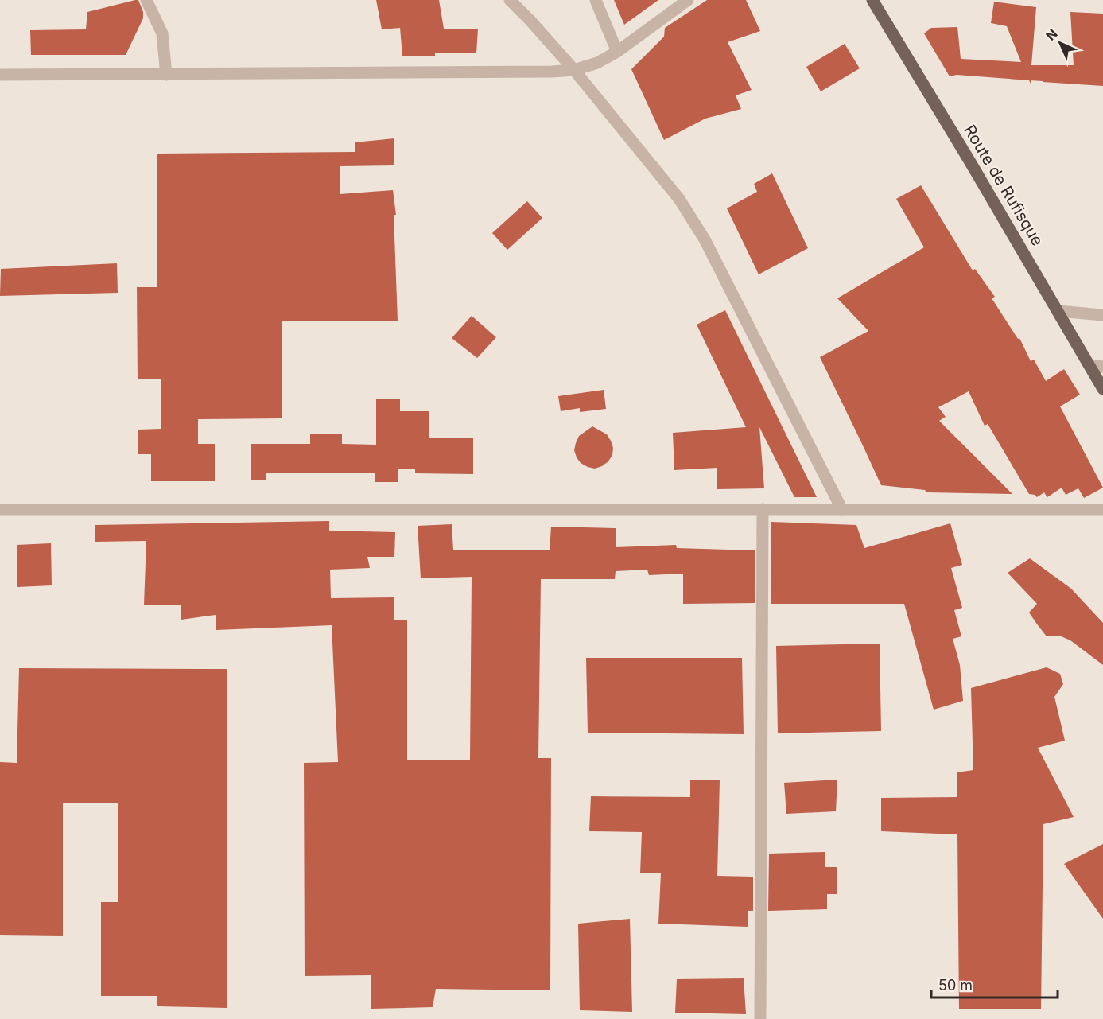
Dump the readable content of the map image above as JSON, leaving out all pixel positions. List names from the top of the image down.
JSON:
{
  "streets": {
    "main road": ["Route de Rufisque"]
  },
  "scale_bar": "50 m",
  "north": "top left"
}
